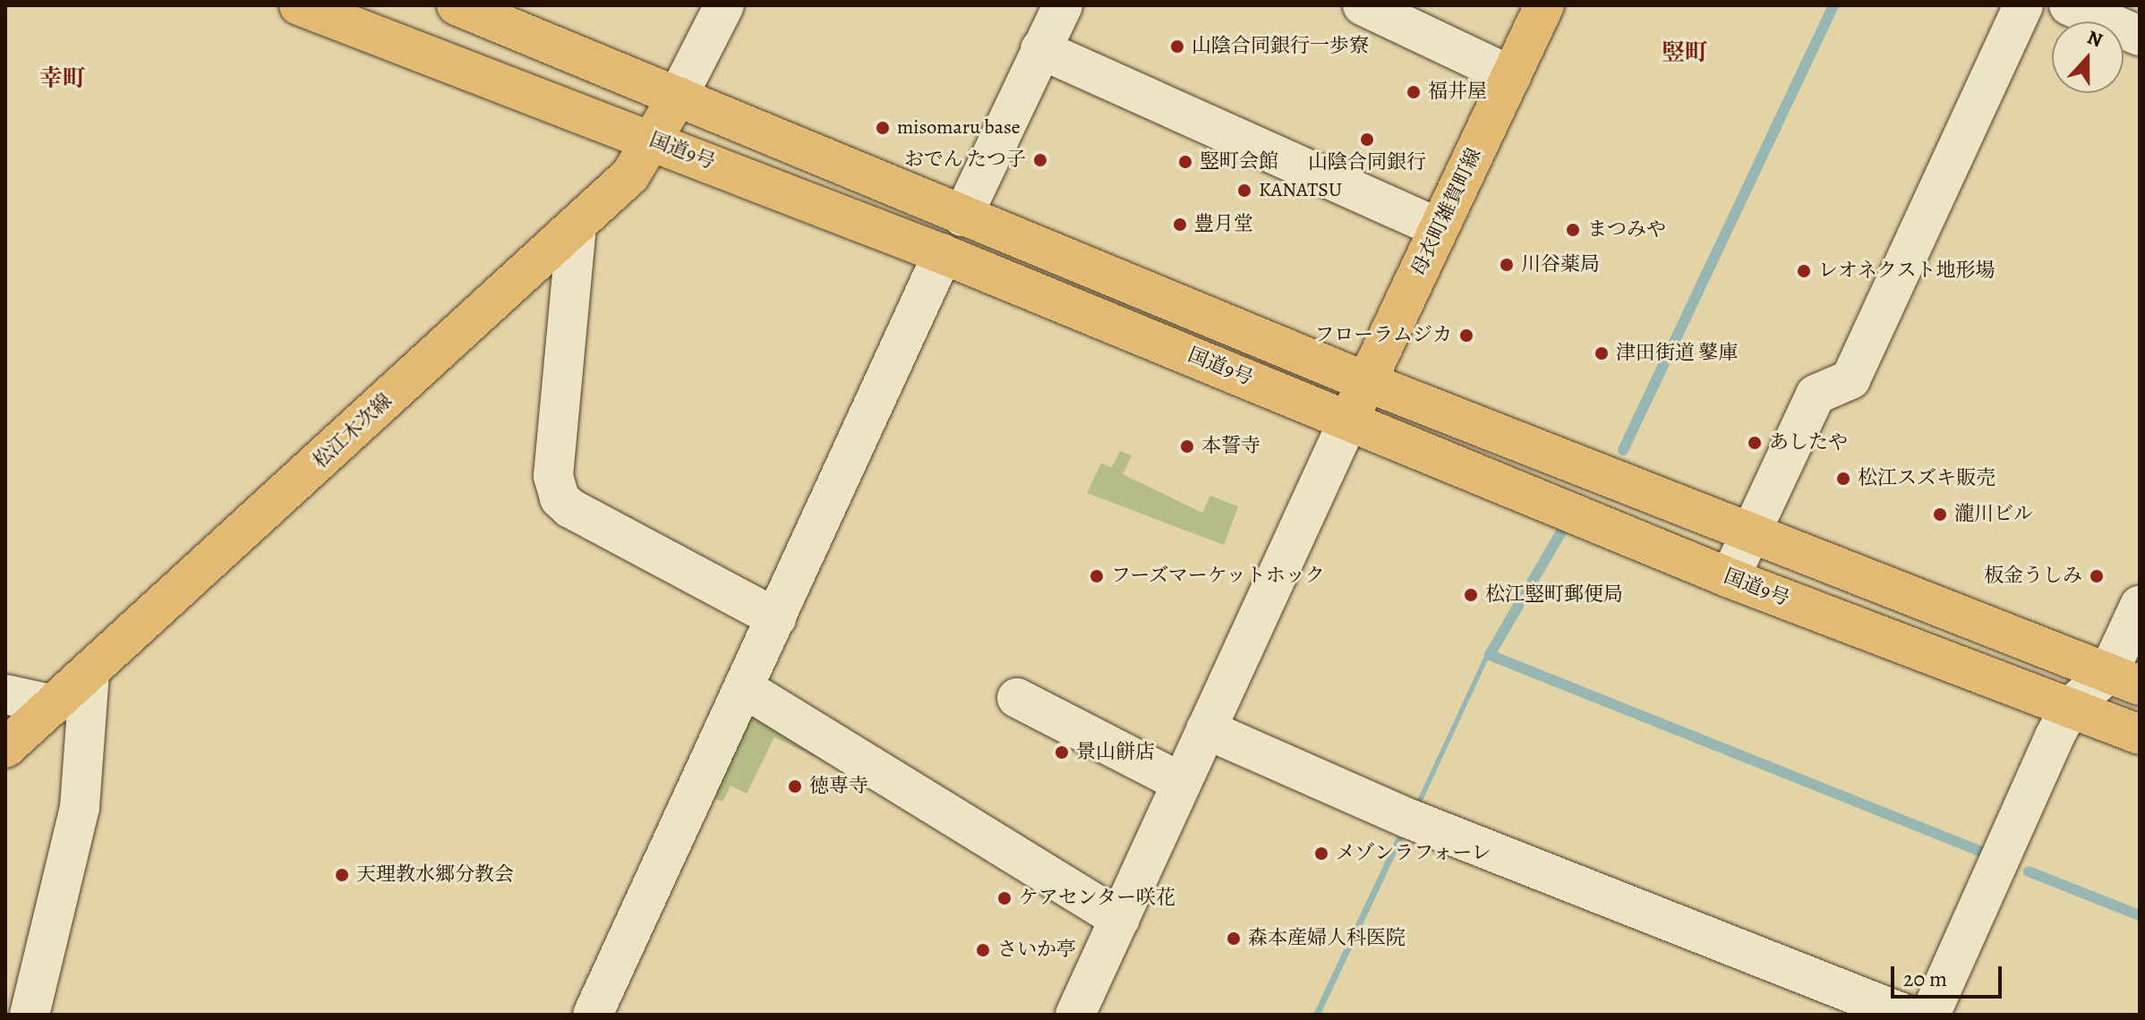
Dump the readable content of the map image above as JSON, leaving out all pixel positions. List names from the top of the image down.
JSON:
{
  "streets": {
    "main road": ["国道9号", "母衣町雑賀町線", "松江木次線"]
  },
  "crossings": [
    ["国道9号", "母衣町雑賀町線"],
    ["国道9号", "松江木次線"]
  ],
  "districts": ["竪町", "幸町"],
  "places": [
    "山陰合同銀行一歩寮",
    "福井屋",
    "misomaru base",
    "山陰合同銀行",
    "おでん たつ子",
    "竪町会館",
    "KANATSU",
    "豊月堂",
    "まつみや",
    "川谷薬局",
    "レオネクスト地形場",
    "フローラムジカ",
    "津田街道 鼕庫",
    "あしたや",
    "本誓寺",
    "松江スズキ販売",
    "瀧川ビル",
    "フーズマーケットホック",
    "板金うしみ",
    "松江竪町郵便局",
    "景山餅店",
    "徳専寺",
    "メゾンラフォーレ",
    "天理教水郷分教会",
    "ケアセンター咲花",
    "森本産婦人科医院",
    "さいか亭"
  ],
  "scale_bar": "20 m",
  "north": "top"
}
